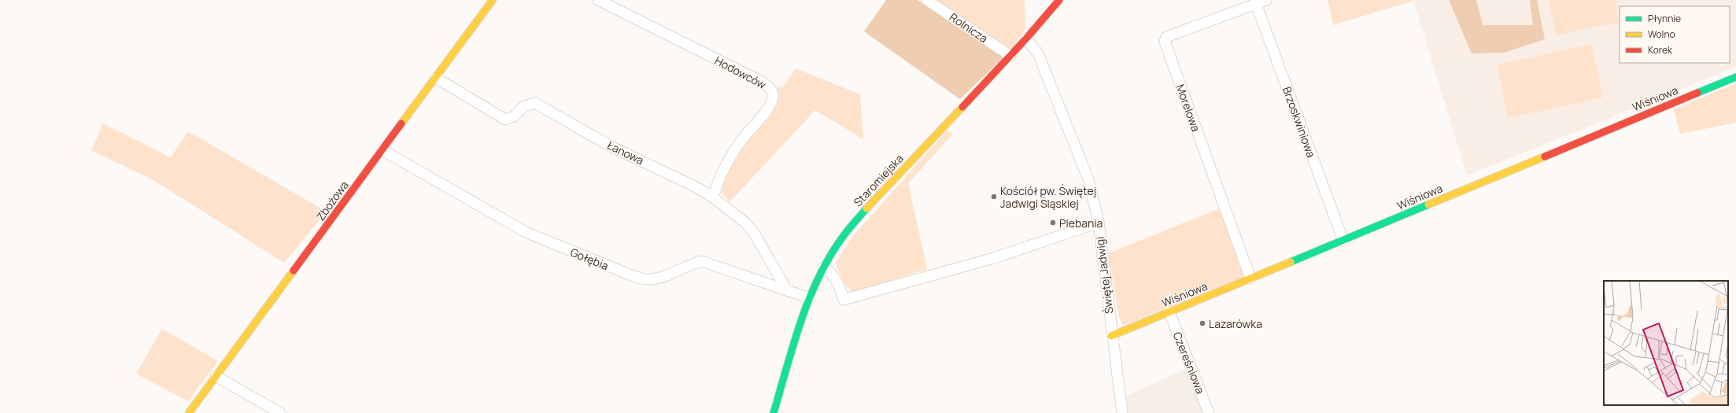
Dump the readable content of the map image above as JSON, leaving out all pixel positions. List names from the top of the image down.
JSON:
{
  "streets": {
    "street": [
      "Rolnicza",
      "Hodowców",
      "Wiśniowa",
      "Morelowa",
      "Brzoskwiniowa",
      "Łanowa",
      "Staromiejska",
      "Zbożowa",
      "Gołębia",
      "Świętej Jadwigi",
      "Czereśniowa"
    ]
  },
  "crossings": [
    ["Rolnicza", "Staromiejska"],
    ["Hodowców", "Łanowa"],
    ["Wiśniowa", "Morelowa"],
    ["Wiśniowa", "Brzoskwiniowa"],
    ["Wiśniowa", "Świętej Jadwigi"],
    ["Wiśniowa", "Czereśniowa"],
    ["Morelowa", "Brzoskwiniowa"],
    ["Łanowa", "Zbożowa"],
    ["Łanowa", "Gołębia"],
    ["Staromiejska", "Gołębia"],
    ["Staromiejska", "Świętej Jadwigi"],
    ["Zbożowa", "Gołębia"]
  ],
  "places": ["Kościół pw. Świętej Jadwigi Śląskiej", "Plebania", "Lazarówka"],
  "legend": ["Płynnie", "Wolno", "Korek"]
}
